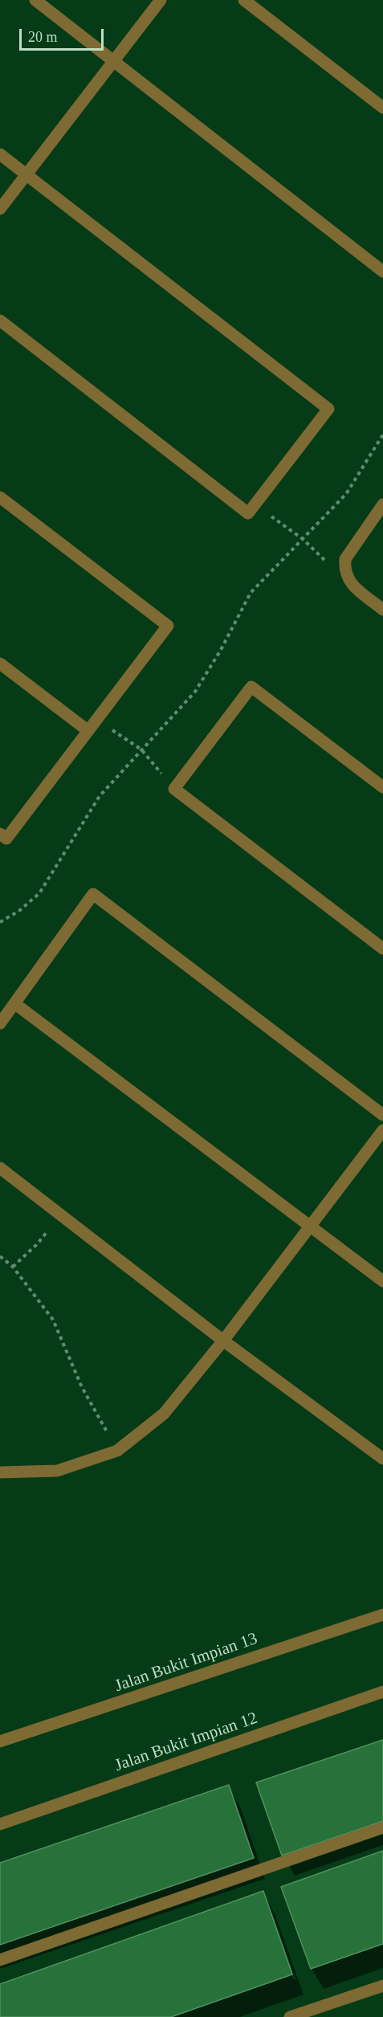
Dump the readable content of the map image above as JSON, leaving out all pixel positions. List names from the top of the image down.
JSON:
{
  "streets": {
    "street": ["Jalan Bukit Impian 13", "Jalan Bukit Impian 12"]
  },
  "scale_bar": "20 m"
}
